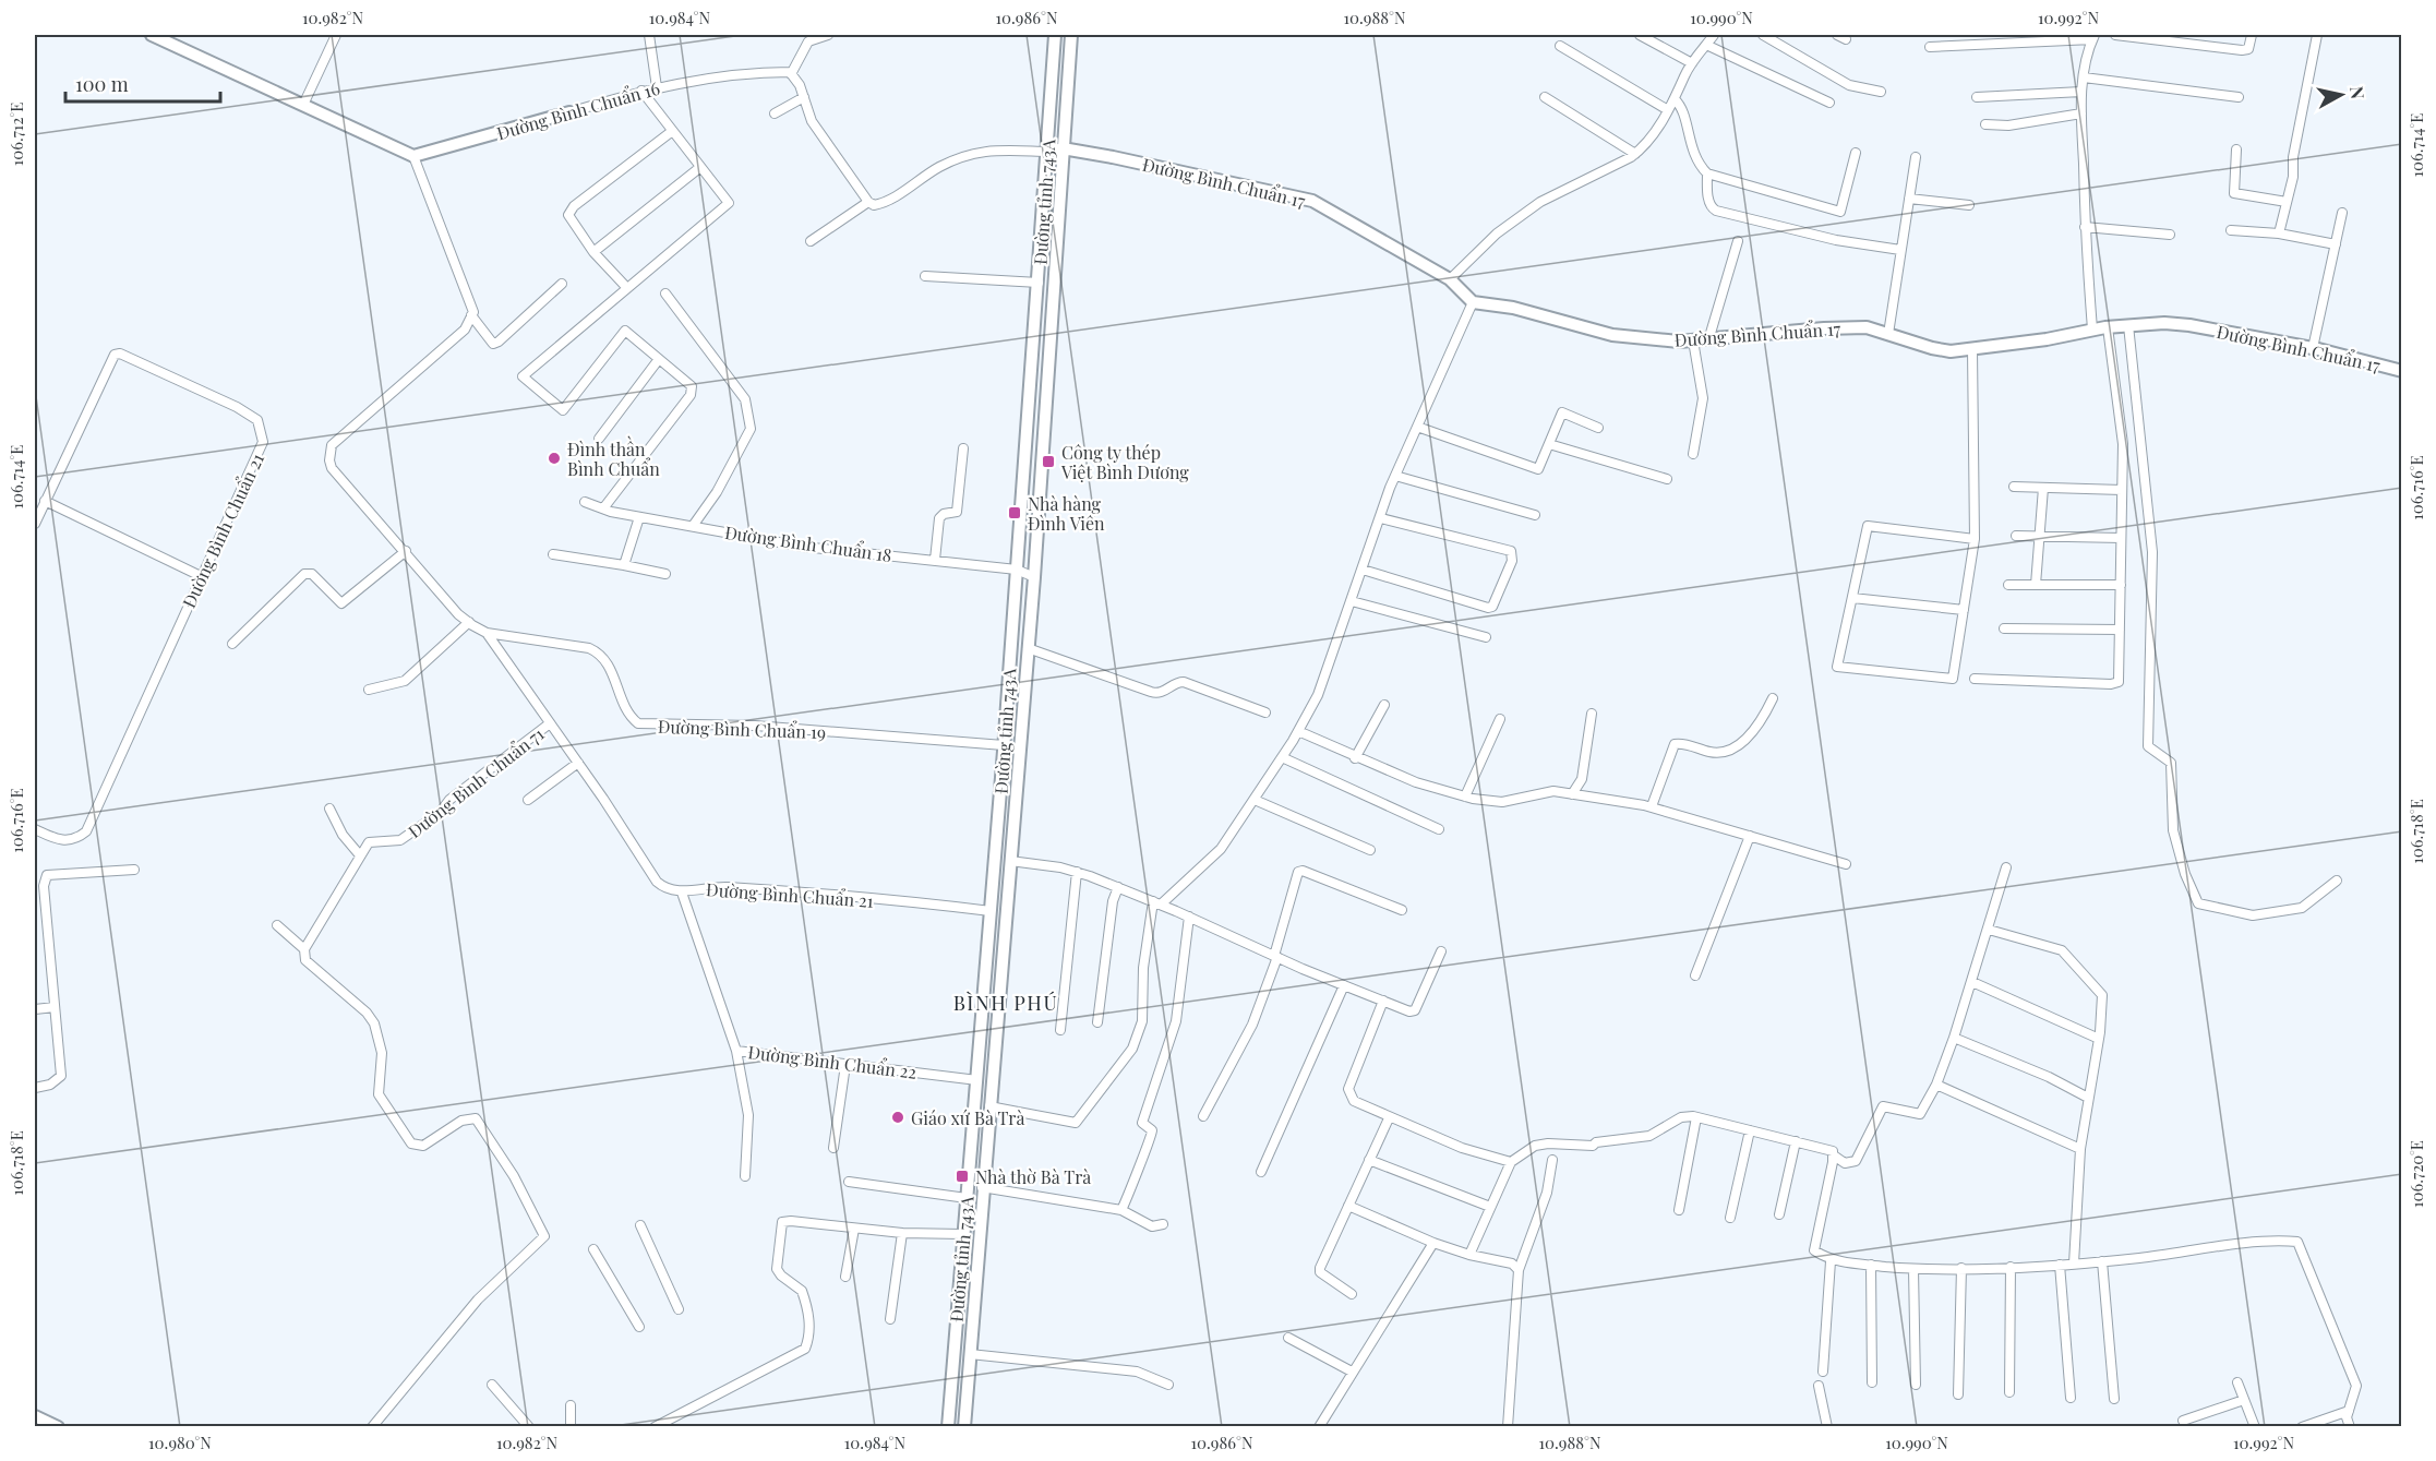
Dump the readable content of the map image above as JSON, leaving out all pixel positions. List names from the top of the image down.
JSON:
{
  "streets": {
    "main road": ["Đường Bình Chuẩn 16", "Đường Bình Chuẩn 17", "Đường tỉnh 743A"],
    "street": [
      "Đường Bình Chuẩn 21",
      "Đường Bình Chuẩn 18",
      "Đường Bình Chuẩn 19",
      "Đường Bình Chuẩn 71",
      "Đường Bình Chuẩn 22"
    ]
  },
  "crossings": [
    ["Đường Bình Chuẩn 17", "Đường tỉnh 743A"],
    ["Đường tỉnh 743A", "Đường Bình Chuẩn 21"],
    ["Đường tỉnh 743A", "Đường Bình Chuẩn 18"],
    ["Đường tỉnh 743A", "Đường Bình Chuẩn 19"],
    ["Đường tỉnh 743A", "Đường Bình Chuẩn 22"],
    ["Đường Bình Chuẩn 21", "Đường Bình Chuẩn 19"],
    ["Đường Bình Chuẩn 21", "Đường Bình Chuẩn 71"],
    ["Đường Bình Chuẩn 21", "Đường Bình Chuẩn 22"]
  ],
  "districts": ["BÌNH PHÚ"],
  "places": {
    "other": ["Đình thần Bình Chuẩn", "Giáo xứ Bà Trà"],
    "transit": ["Công ty thép Việt Bình Dương", "Nhà hàng Đình Viên", "Nhà thờ Bà Trà"]
  },
  "scale_bar": "100 m",
  "north": "right",
  "coordinates": [
    "10.982°N",
    "10.984°N",
    "10.986°N",
    "10.988°N",
    "10.990°N",
    "10.992°N",
    "106.712°E",
    "106.714°E",
    "106.716°E",
    "106.718°E",
    "106.720°E",
    "10.980°N"
  ]
}
